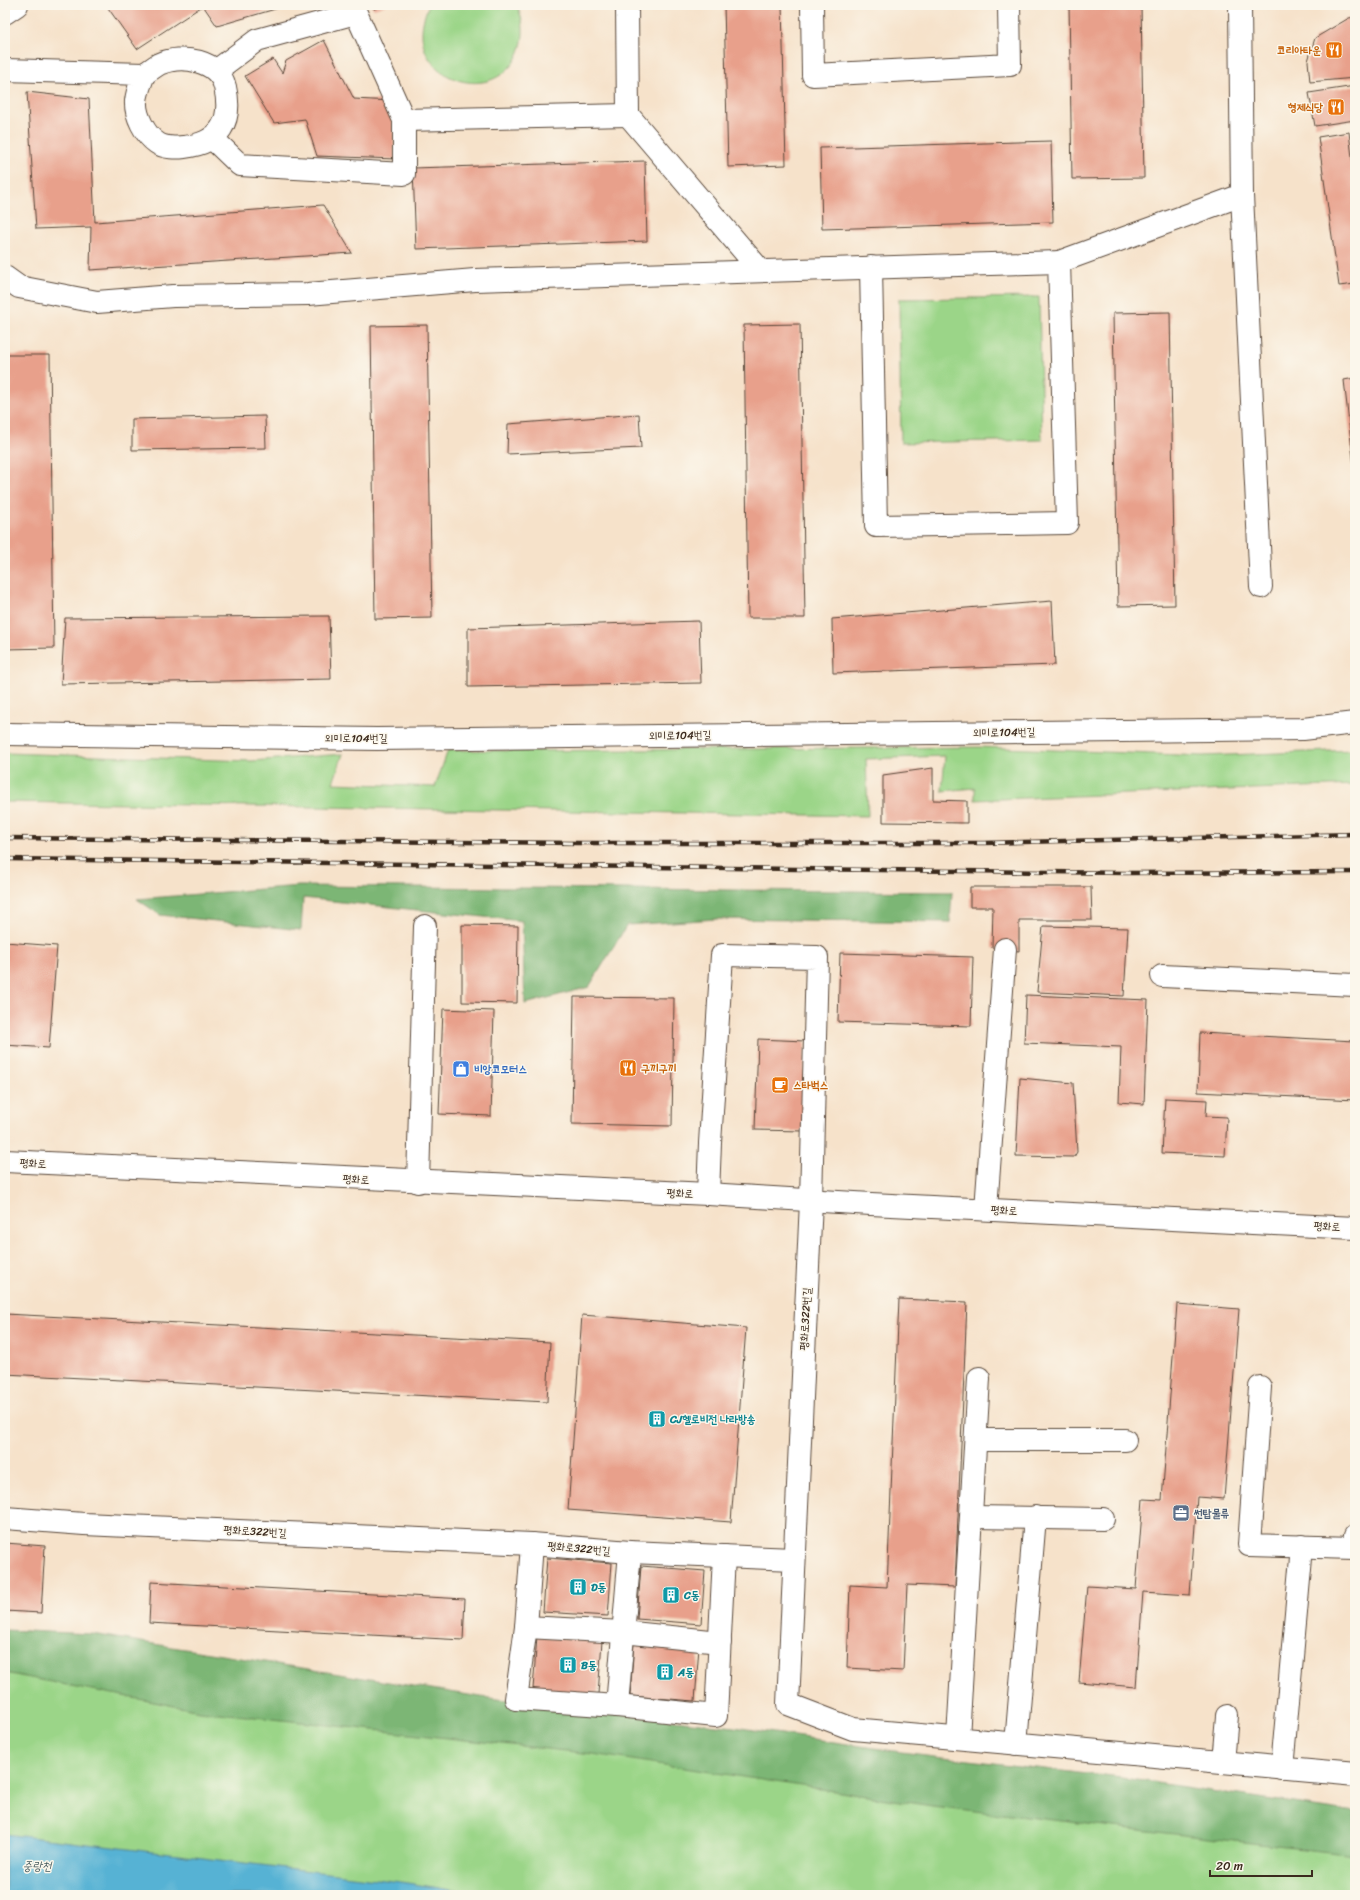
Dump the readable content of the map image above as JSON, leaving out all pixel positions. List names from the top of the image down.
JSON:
{
  "streets": {
    "street": ["외미로104번길", "평화로", "평화로322번길"]
  },
  "crossings": [
    ["평화로", "평화로322번길"]
  ],
  "water": ["중랑천"],
  "places": {
    "restaurant": ["코리아타운", "형제식당", "구끼구끼"],
    "shop": ["비앙코모터스"],
    "cafe": ["스타벅스"],
    "building": [
      "CJ헬로비전 나라방송",
      "D동",
      "C동",
      "B동",
      "A동"
    ],
    "office": ["썬탑물류"]
  },
  "scale_bar": "20 m"
}
